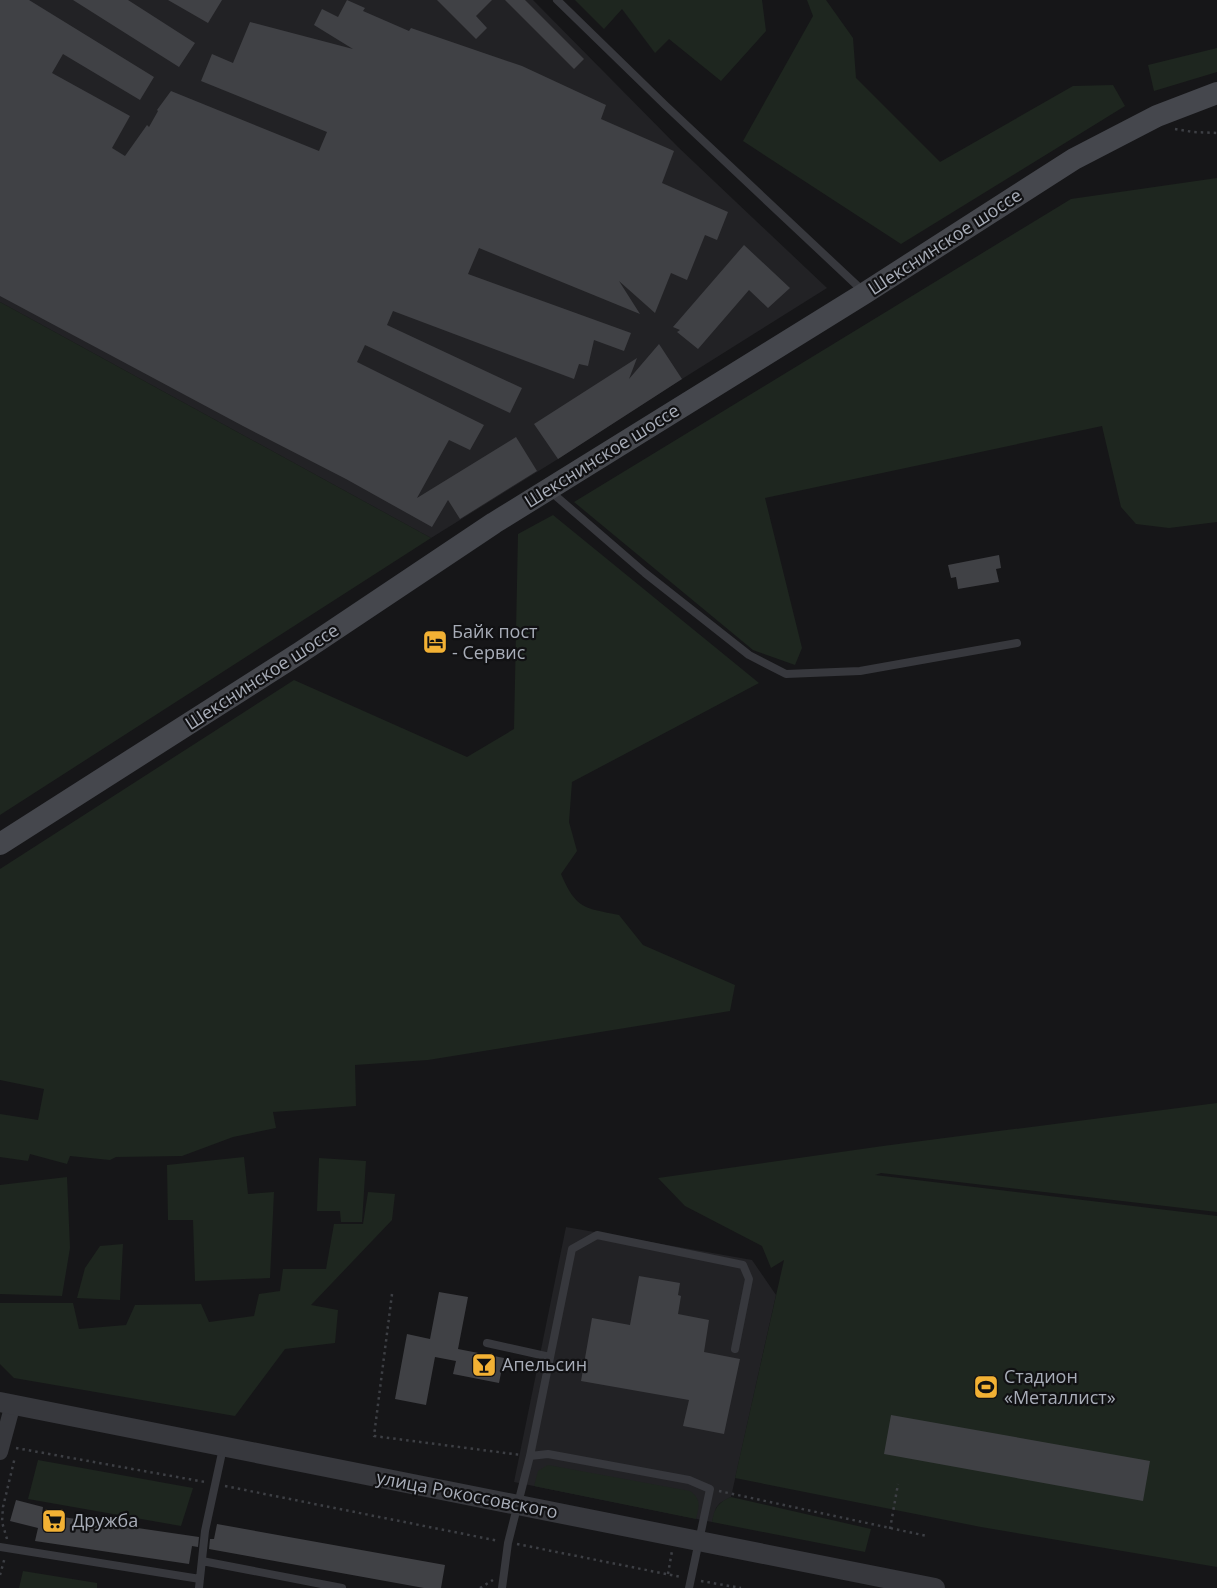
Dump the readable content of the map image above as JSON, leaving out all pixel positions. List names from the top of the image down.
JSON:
{
  "streets": {
    "main road": ["Шекснинское шоссе"],
    "street": ["улица Рокоссовского"]
  },
  "places": {
    "hotel": ["Байк пост - Сервис"],
    "bar": ["Апельсин"],
    "sports": ["Стадион «Металлист»"],
    "supermarket": ["Дружба"]
  }
}
